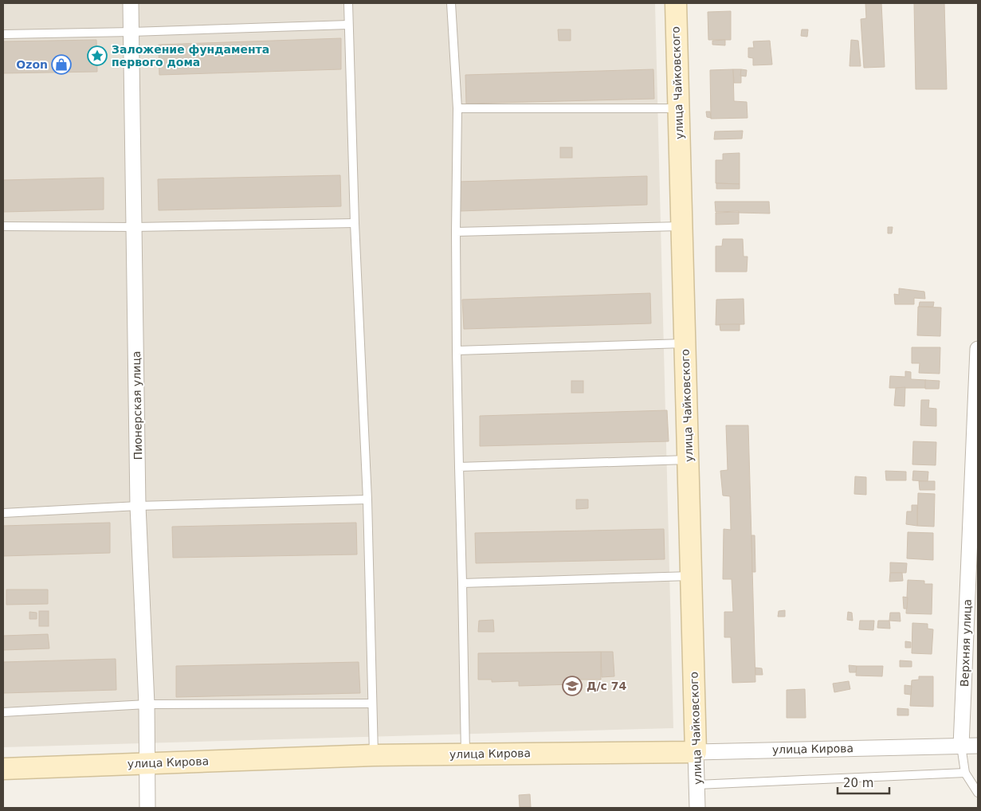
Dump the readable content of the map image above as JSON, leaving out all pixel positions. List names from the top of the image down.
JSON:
{
  "streets": {
    "main road": ["улица Чайковского", "улица Кирова"],
    "street": ["Пионерская улица", "Верхняя улица"]
  },
  "crossings": [
    ["улица Чайковского", "улица Кирова"],
    ["Пионерская улица", "улица Кирова"],
    ["Верхняя улица", "улица Кирова"]
  ],
  "places": {
    "place": ["Заложение фундамента первого дома"],
    "shop": ["Ozon"],
    "school or university": ["Д/с 74"]
  },
  "scale_bar": "20 m"
}
